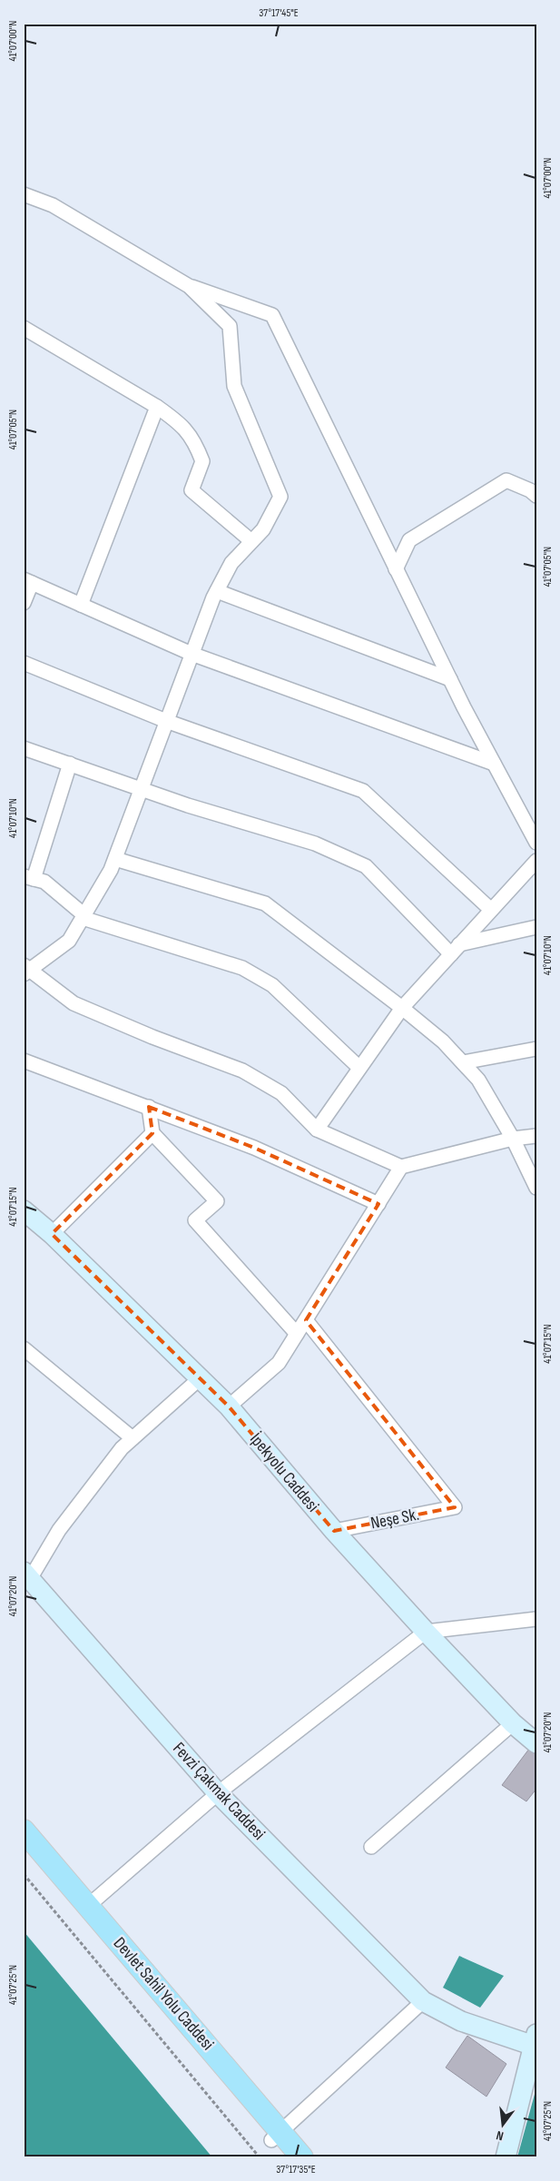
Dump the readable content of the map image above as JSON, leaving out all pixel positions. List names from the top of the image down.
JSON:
{
  "streets": {
    "main road": ["Devlet Sahil Yolu Caddesi"],
    "street": ["İpekyolu Caddesi", "Neşe Sk.", "Fevzi Çakmak Caddesi"]
  },
  "crossings": [
    ["İpekyolu Caddesi", "Neşe Sk."]
  ],
  "north": "bottom",
  "coordinates": [
    "37°17'45\"E",
    "41°07'00\"N",
    "41°07'05\"N",
    "41°07'10\"N",
    "41°07'15\"N",
    "41°07'20\"N",
    "41°07'25\"N",
    "37°17'35\"E"
  ]
}
